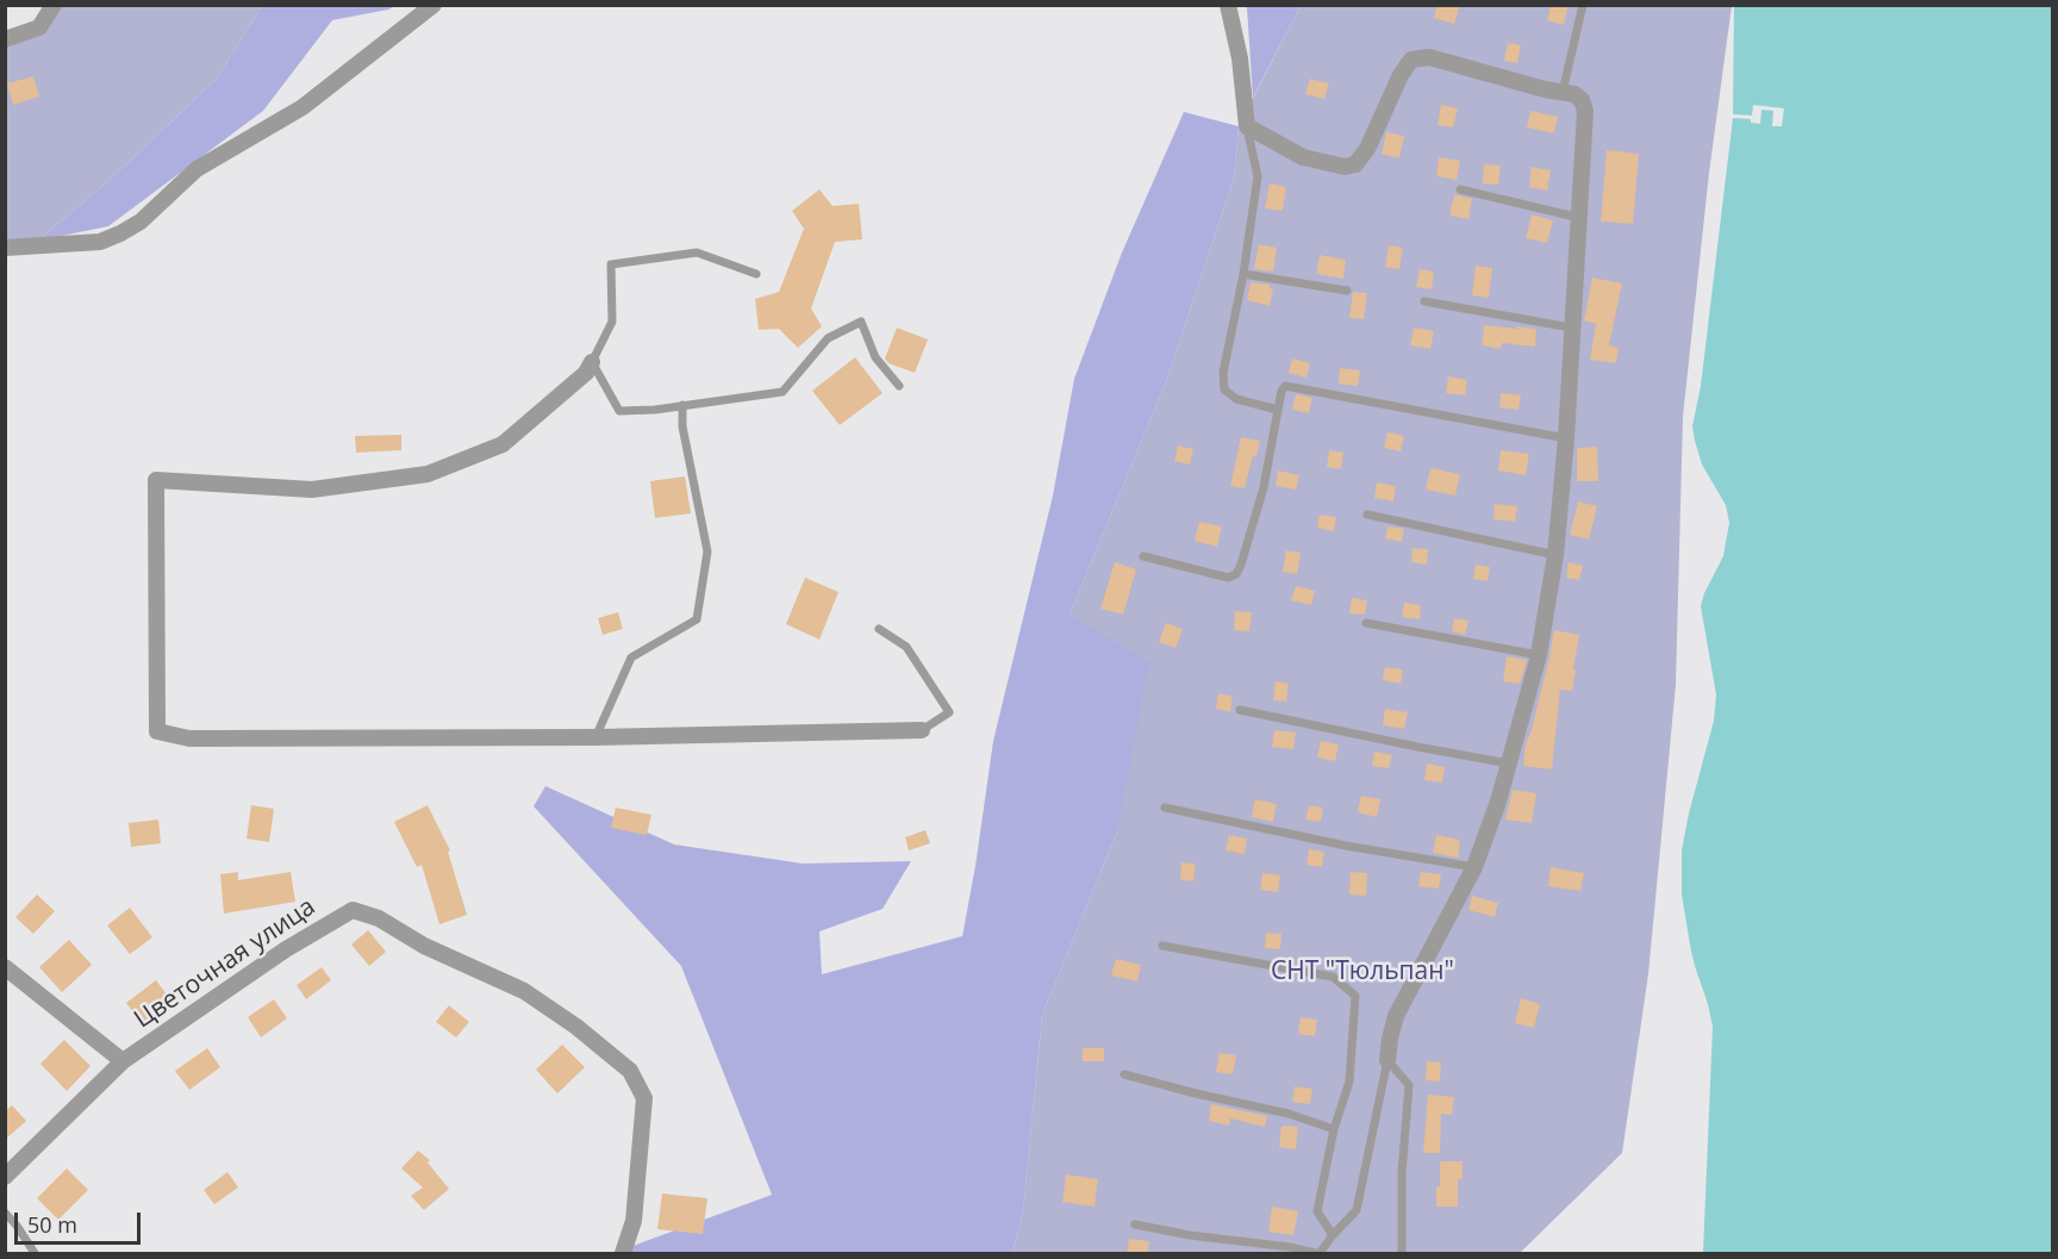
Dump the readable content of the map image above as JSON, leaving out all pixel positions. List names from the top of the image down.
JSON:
{
  "streets": {
    "street": ["Цветочная улица"]
  },
  "parks": ["СНТ \"Тюльпан\""],
  "scale_bar": "50 m"
}
